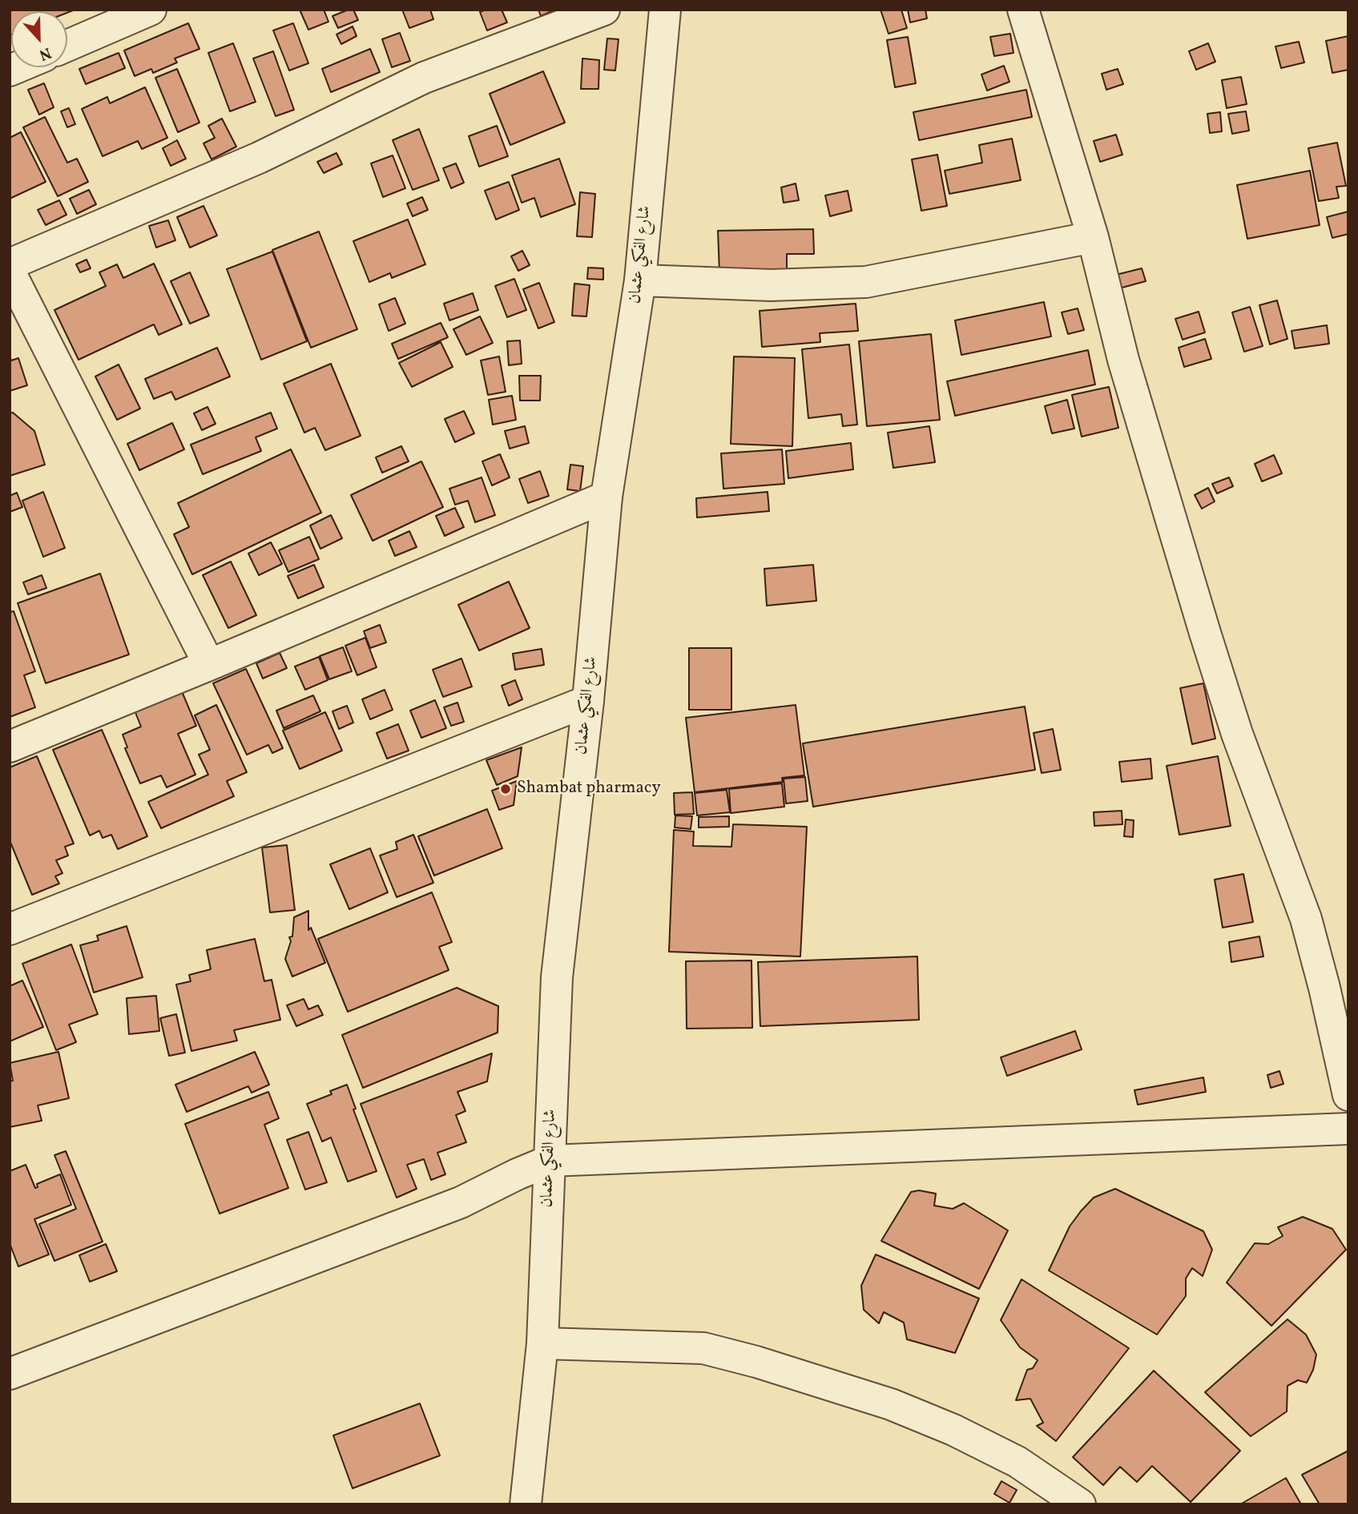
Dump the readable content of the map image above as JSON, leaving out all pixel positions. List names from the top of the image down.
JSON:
{
  "streets": {
    "street": ["شارع الفكي عثمان"]
  },
  "places": ["Shambat pharmacy"],
  "north": "bottom"
}
